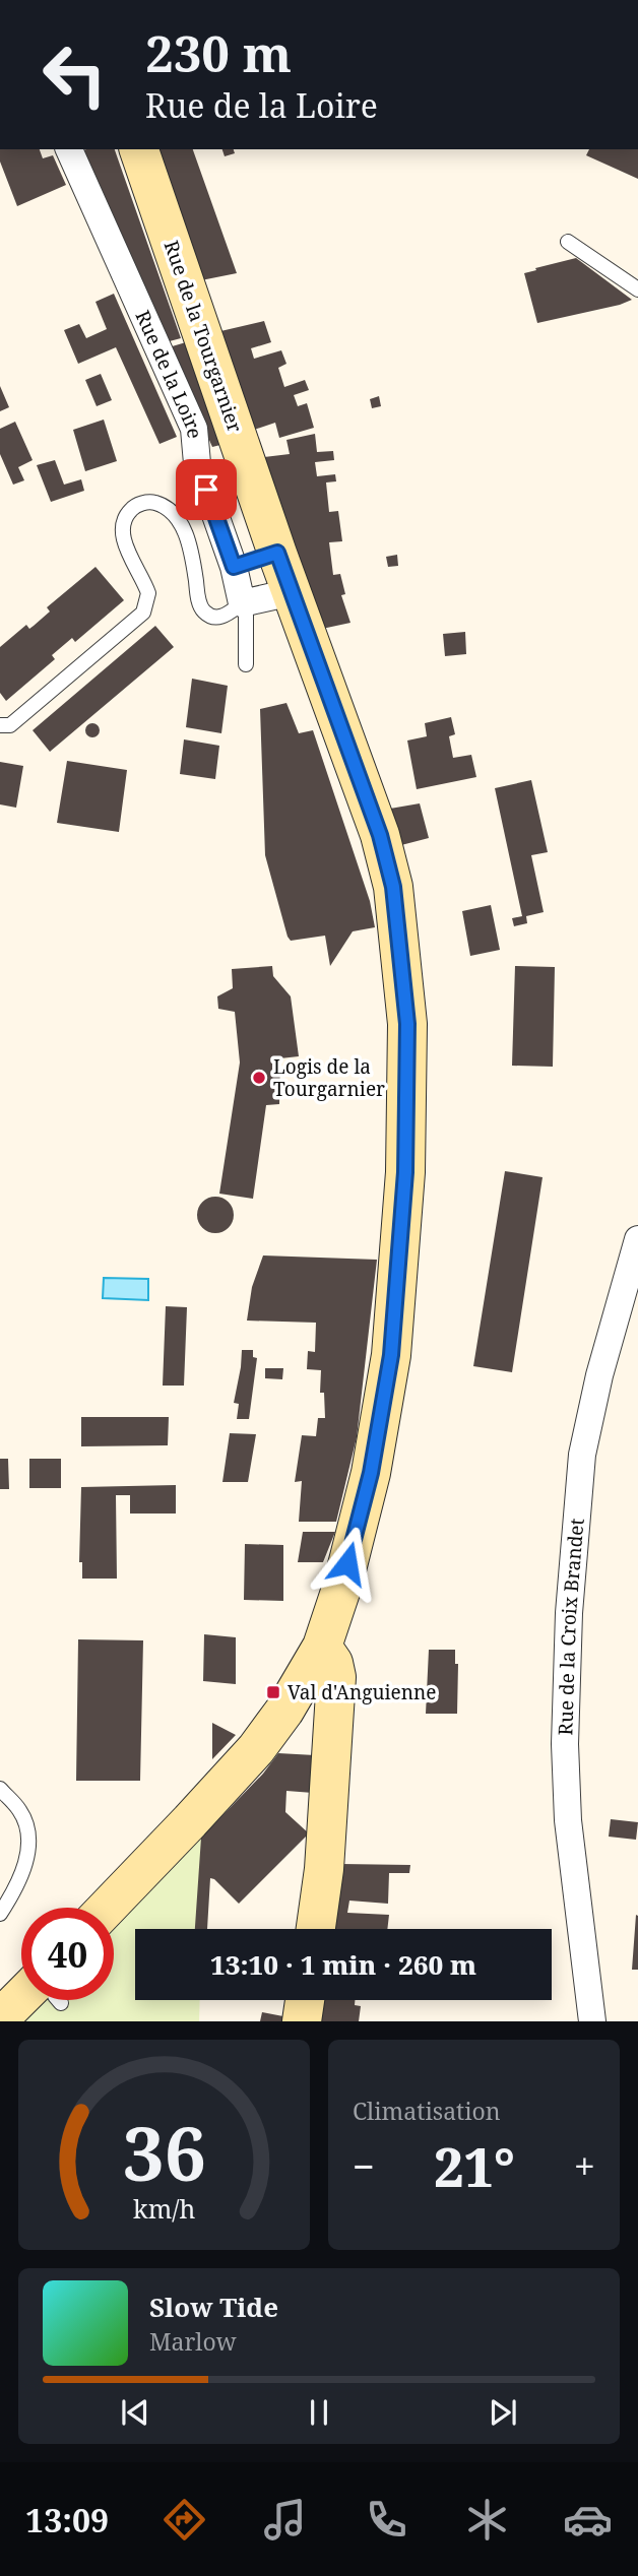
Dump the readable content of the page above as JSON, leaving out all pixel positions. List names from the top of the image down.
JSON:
{
  "streets": {
    "street": ["Rue de la Tourgarnier", "Rue de la Loire", "Rue de la Croix Brandet"]
  },
  "places": {
    "other": ["Logis de la Tourgarnier"],
    "transit": ["Val d'Anguienne"]
  },
  "page": {
    "turn": ["230 m", "Rue de la Loire"],
    "limit": "40",
    "trip": "13:10 · 1 min · 260 m",
    "tile": "Climatisation",
    "heat": ["−", "21°", "+"],
    "song": ["Slow Tide", "Marlow"],
    "tabs": "13:09",
    "gauge": ["36", "km/h"]
  }
}
